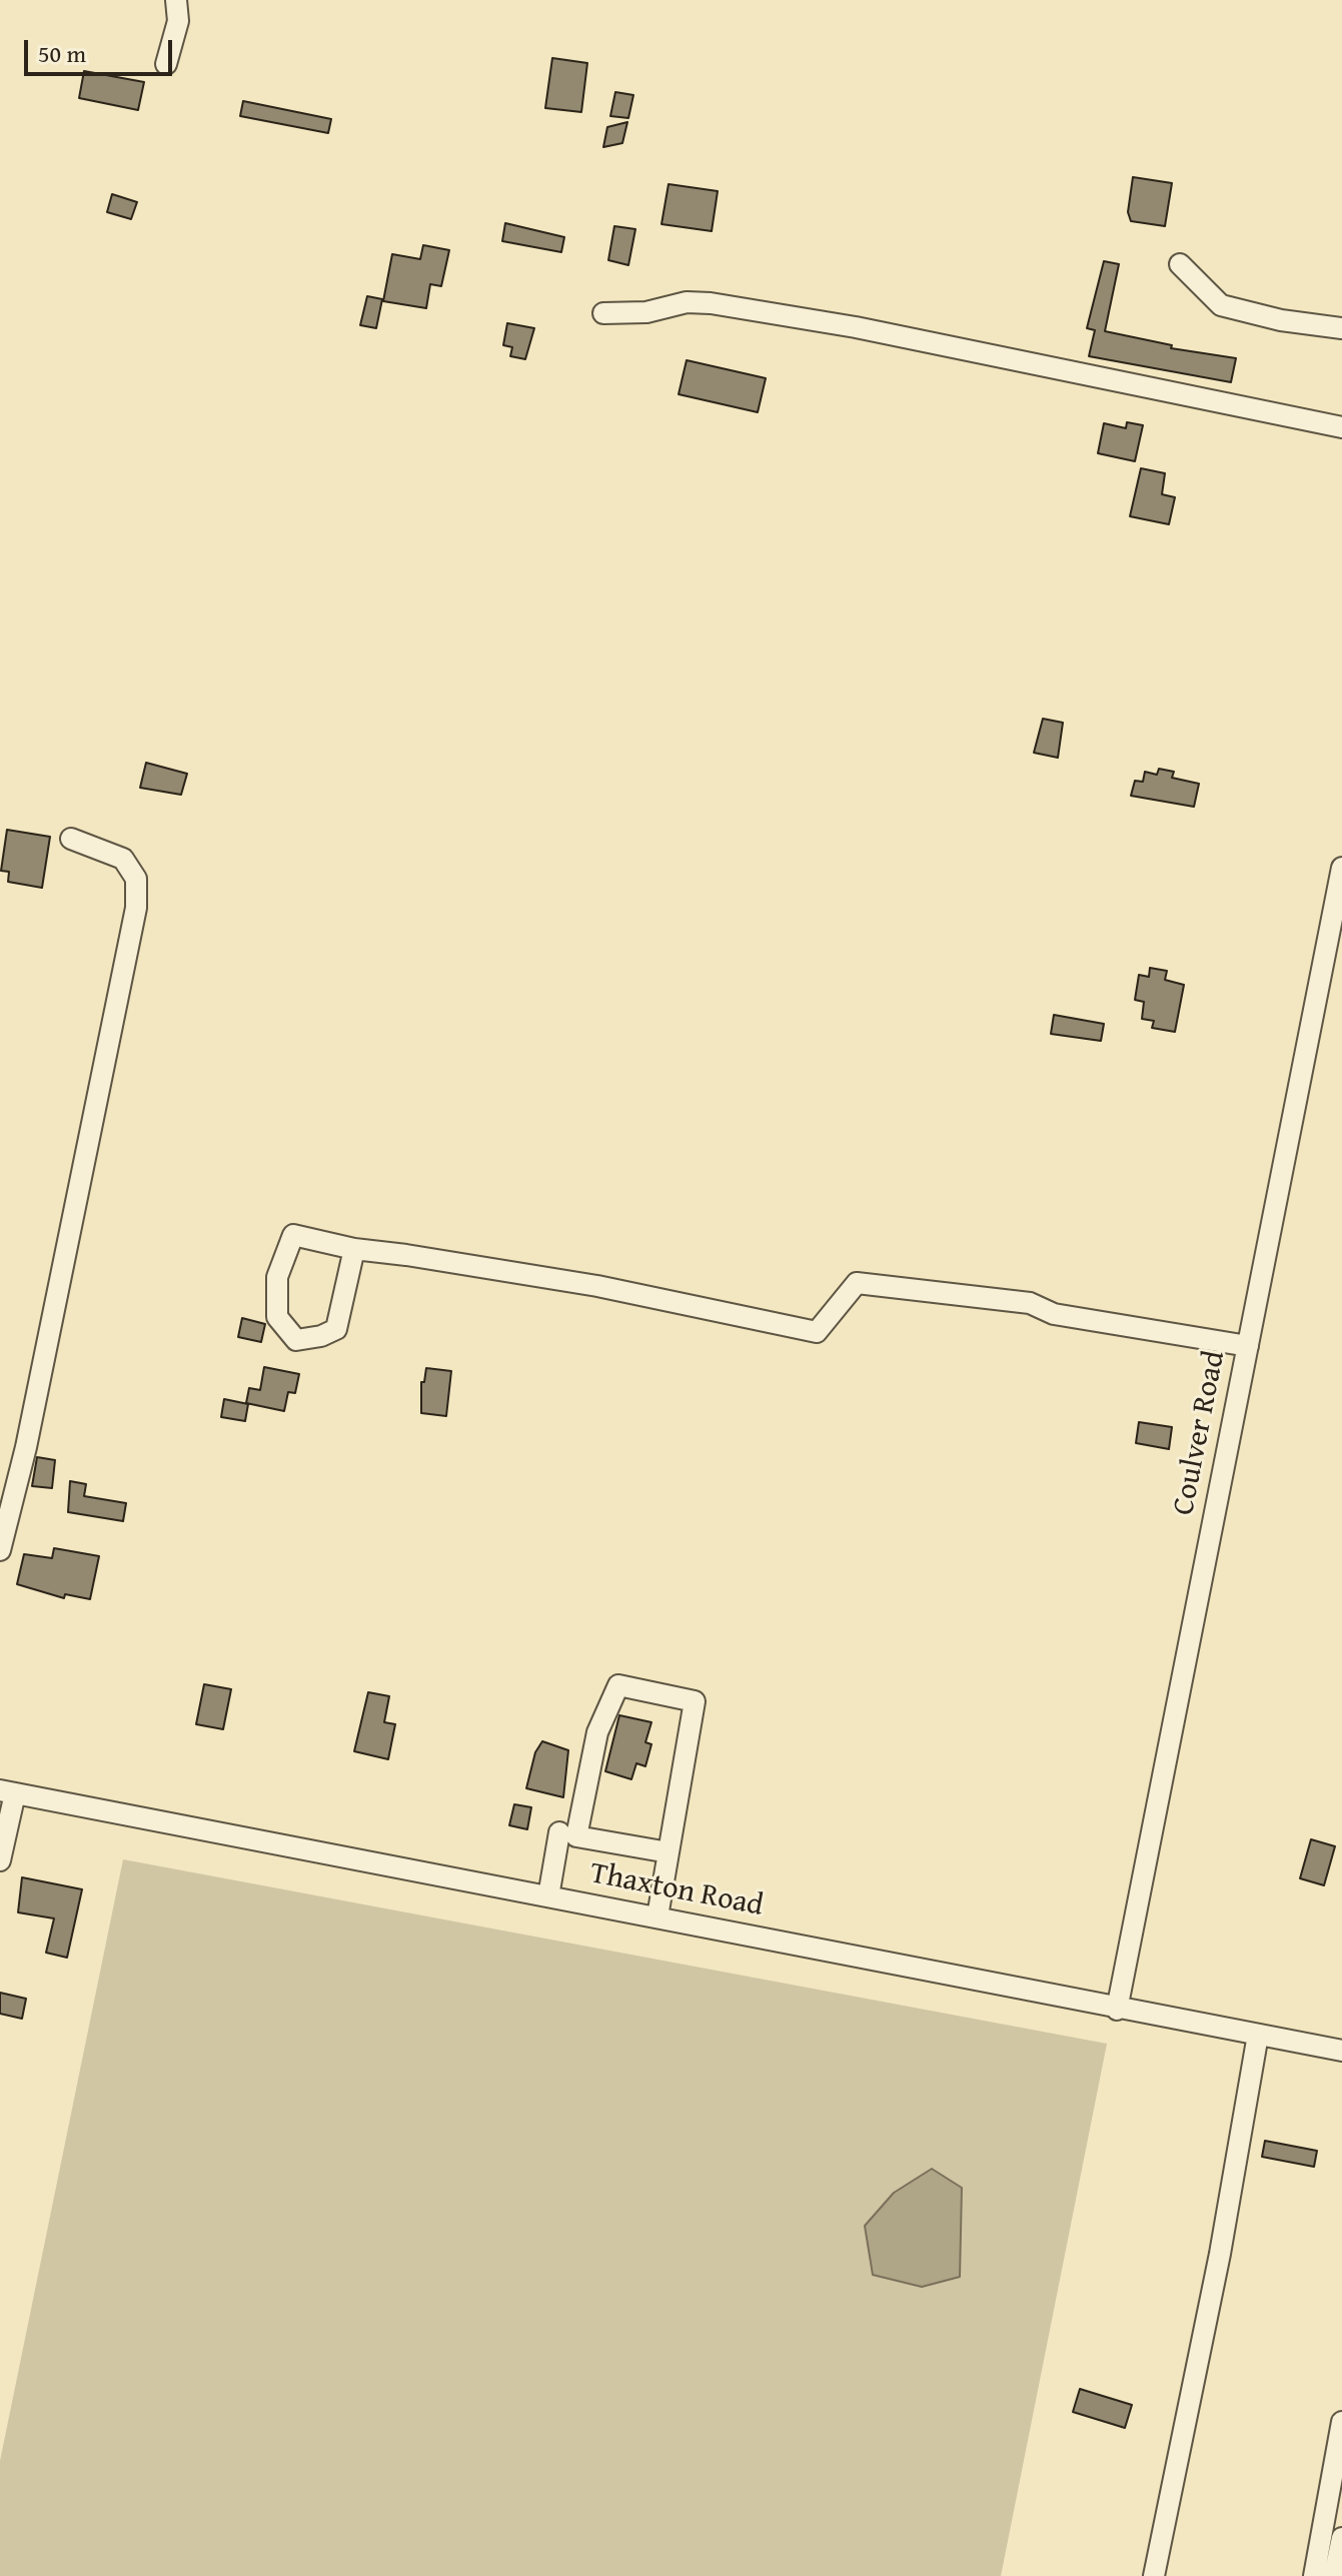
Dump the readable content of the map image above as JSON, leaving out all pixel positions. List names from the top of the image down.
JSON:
{
  "streets": {
    "street": ["Coulver Road", "Thaxton Road"]
  },
  "crossings": [
    ["Coulver Road", "Thaxton Road"]
  ],
  "scale_bar": "50 m"
}
